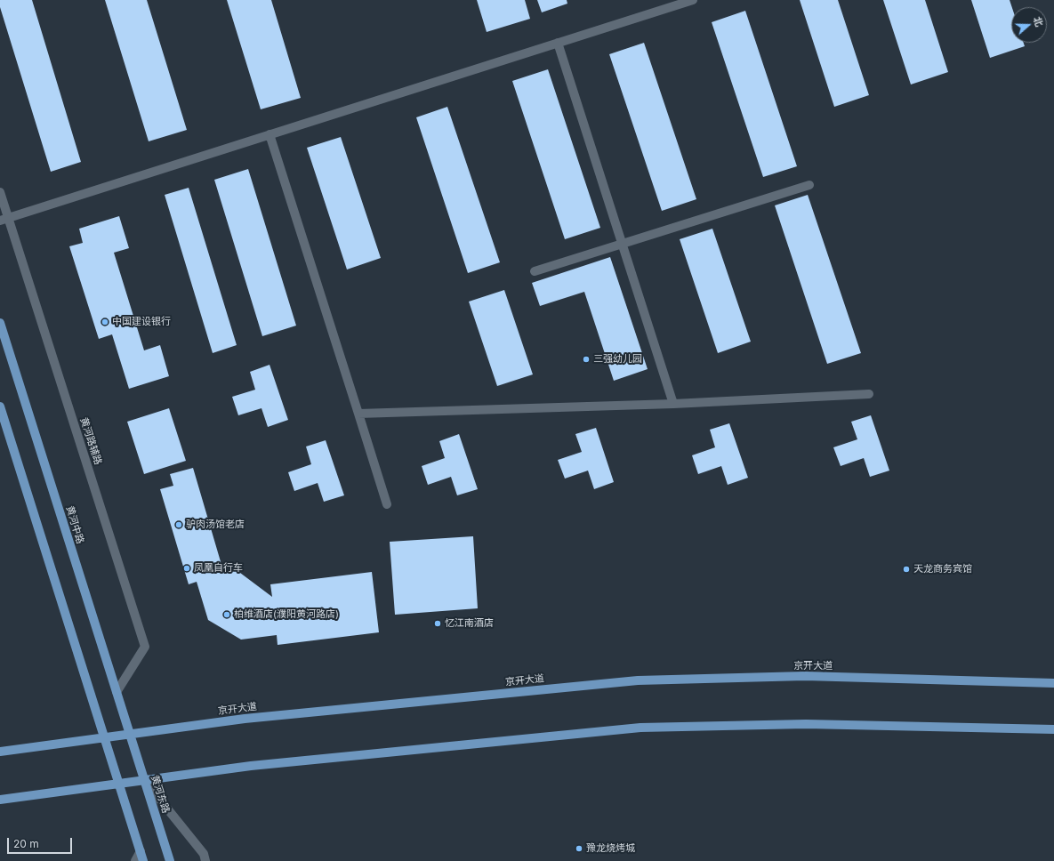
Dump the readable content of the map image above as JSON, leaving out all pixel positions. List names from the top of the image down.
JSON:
{
  "streets": {
    "main road": ["黄河中路", "京开大道", "黄河东路"],
    "street": ["黄河路辅路"]
  },
  "crossings": [
    ["黄河路辅路", "黄河中路"],
    ["黄河中路", "京开大道"],
    ["黄河中路", "黄河东路"],
    ["京开大道", "黄河东路"]
  ],
  "places": [
    "中国建设银行",
    "三强幼儿园",
    "驴肉汤馆老店",
    "凤凰自行车",
    "天龙商务宾馆",
    "柏维酒店(濮阳黄河路店)",
    "忆江南酒店",
    "豫龙烧烤城"
  ],
  "scale_bar": "20 m",
  "north": "right"
}
